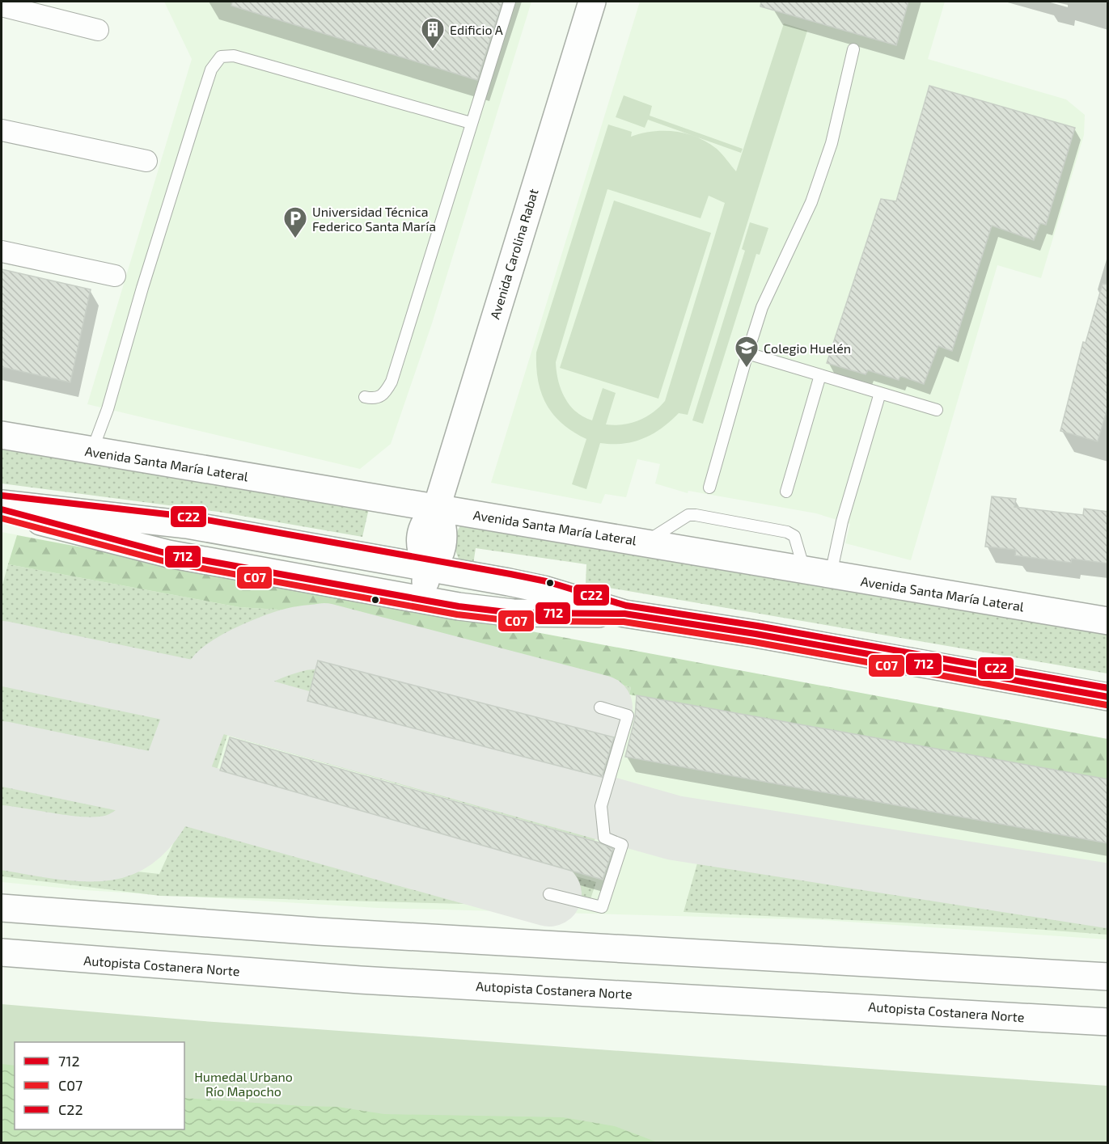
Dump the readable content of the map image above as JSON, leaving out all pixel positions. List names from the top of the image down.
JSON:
{
  "streets": {
    "main road": ["Avenida Carolina Rabat", "Avenida Santa María Lateral", "Autopista Costanera Norte"]
  },
  "crossings": [
    ["Avenida Carolina Rabat", "Avenida Santa María Lateral"]
  ],
  "parks": ["Humedal Urbano Río Mapocho"],
  "places": {
    "building": ["Edificio A"],
    "parking": ["Universidad Técnica Federico Santa María"],
    "school or university": ["Colegio Huelén"]
  },
  "lines": ["transit line C22", "transit line 712", "transit line C07"],
  "legend": ["712", "C07", "C22"]
}
